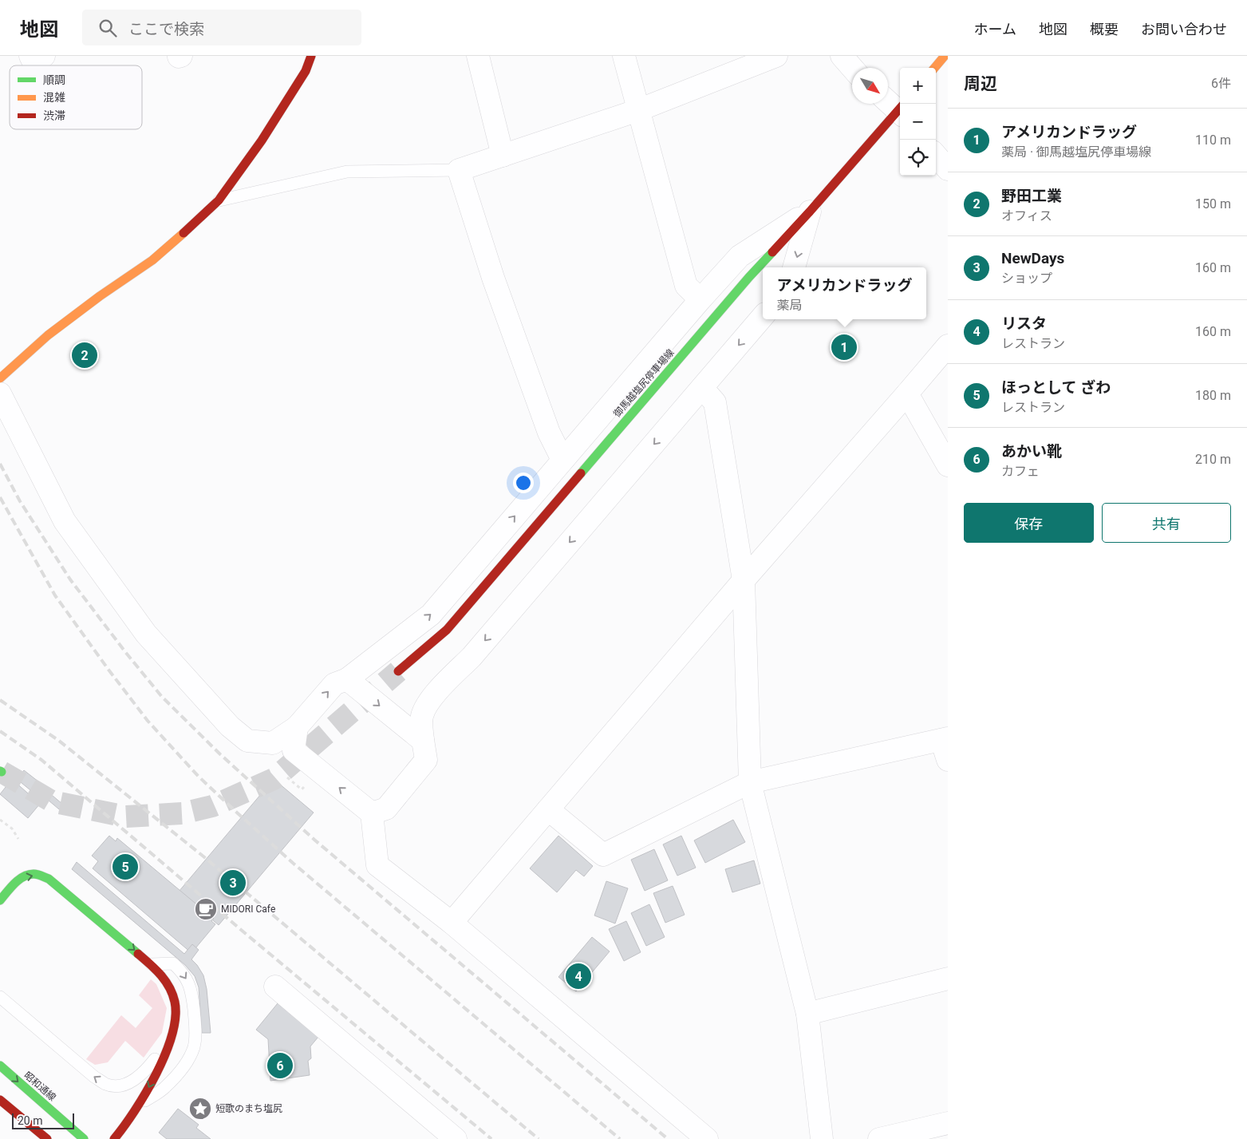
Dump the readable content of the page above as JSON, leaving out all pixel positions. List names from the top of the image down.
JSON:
{
  "streets": {
    "main road": ["御馬越塩尻停車場線", "昭和通線"]
  },
  "places": {
    "cafe": ["MIDORI Cafe"],
    "place": ["短歌のまち塩尻"]
  },
  "legend": ["順調", "混雑", "渋滞"],
  "scale_bar": "20 m",
  "north": "bottom right",
  "page": {
    "header": "地図",
    "search": "ここで検索",
    "nav": [
      "ホーム",
      "地図",
      "概要",
      "お問い合わせ"
    ],
    "heading": ["周辺", "6件"],
    "map_buttons": ["+", "−"],
    "list": [
      {
        "mark": "1",
        "name": "アメリカンドラッグ",
        "note": "薬局 · 御馬越塩尻停車場線",
        "value": "110 m"
      },
      {
        "mark": "2",
        "name": "野田工業",
        "note": "オフィス",
        "value": "150 m"
      },
      {
        "mark": "3",
        "name": "NewDays",
        "note": "ショップ",
        "value": "160 m"
      },
      {
        "mark": "4",
        "name": "リスタ",
        "note": "レストラン",
        "value": "160 m"
      },
      {
        "mark": "5",
        "name": "ほっとして ざわ",
        "note": "レストラン",
        "value": "180 m"
      },
      {
        "mark": "6",
        "name": "あかい靴",
        "note": "カフェ",
        "value": "210 m"
      }
    ],
    "popup": ["アメリカンドラッグ", "薬局"],
    "pins": [
      "1",
      "2",
      "5",
      "3",
      "4",
      "6"
    ],
    "buttons": ["保存", "共有"],
    "scale": "20 m"
  }
}
